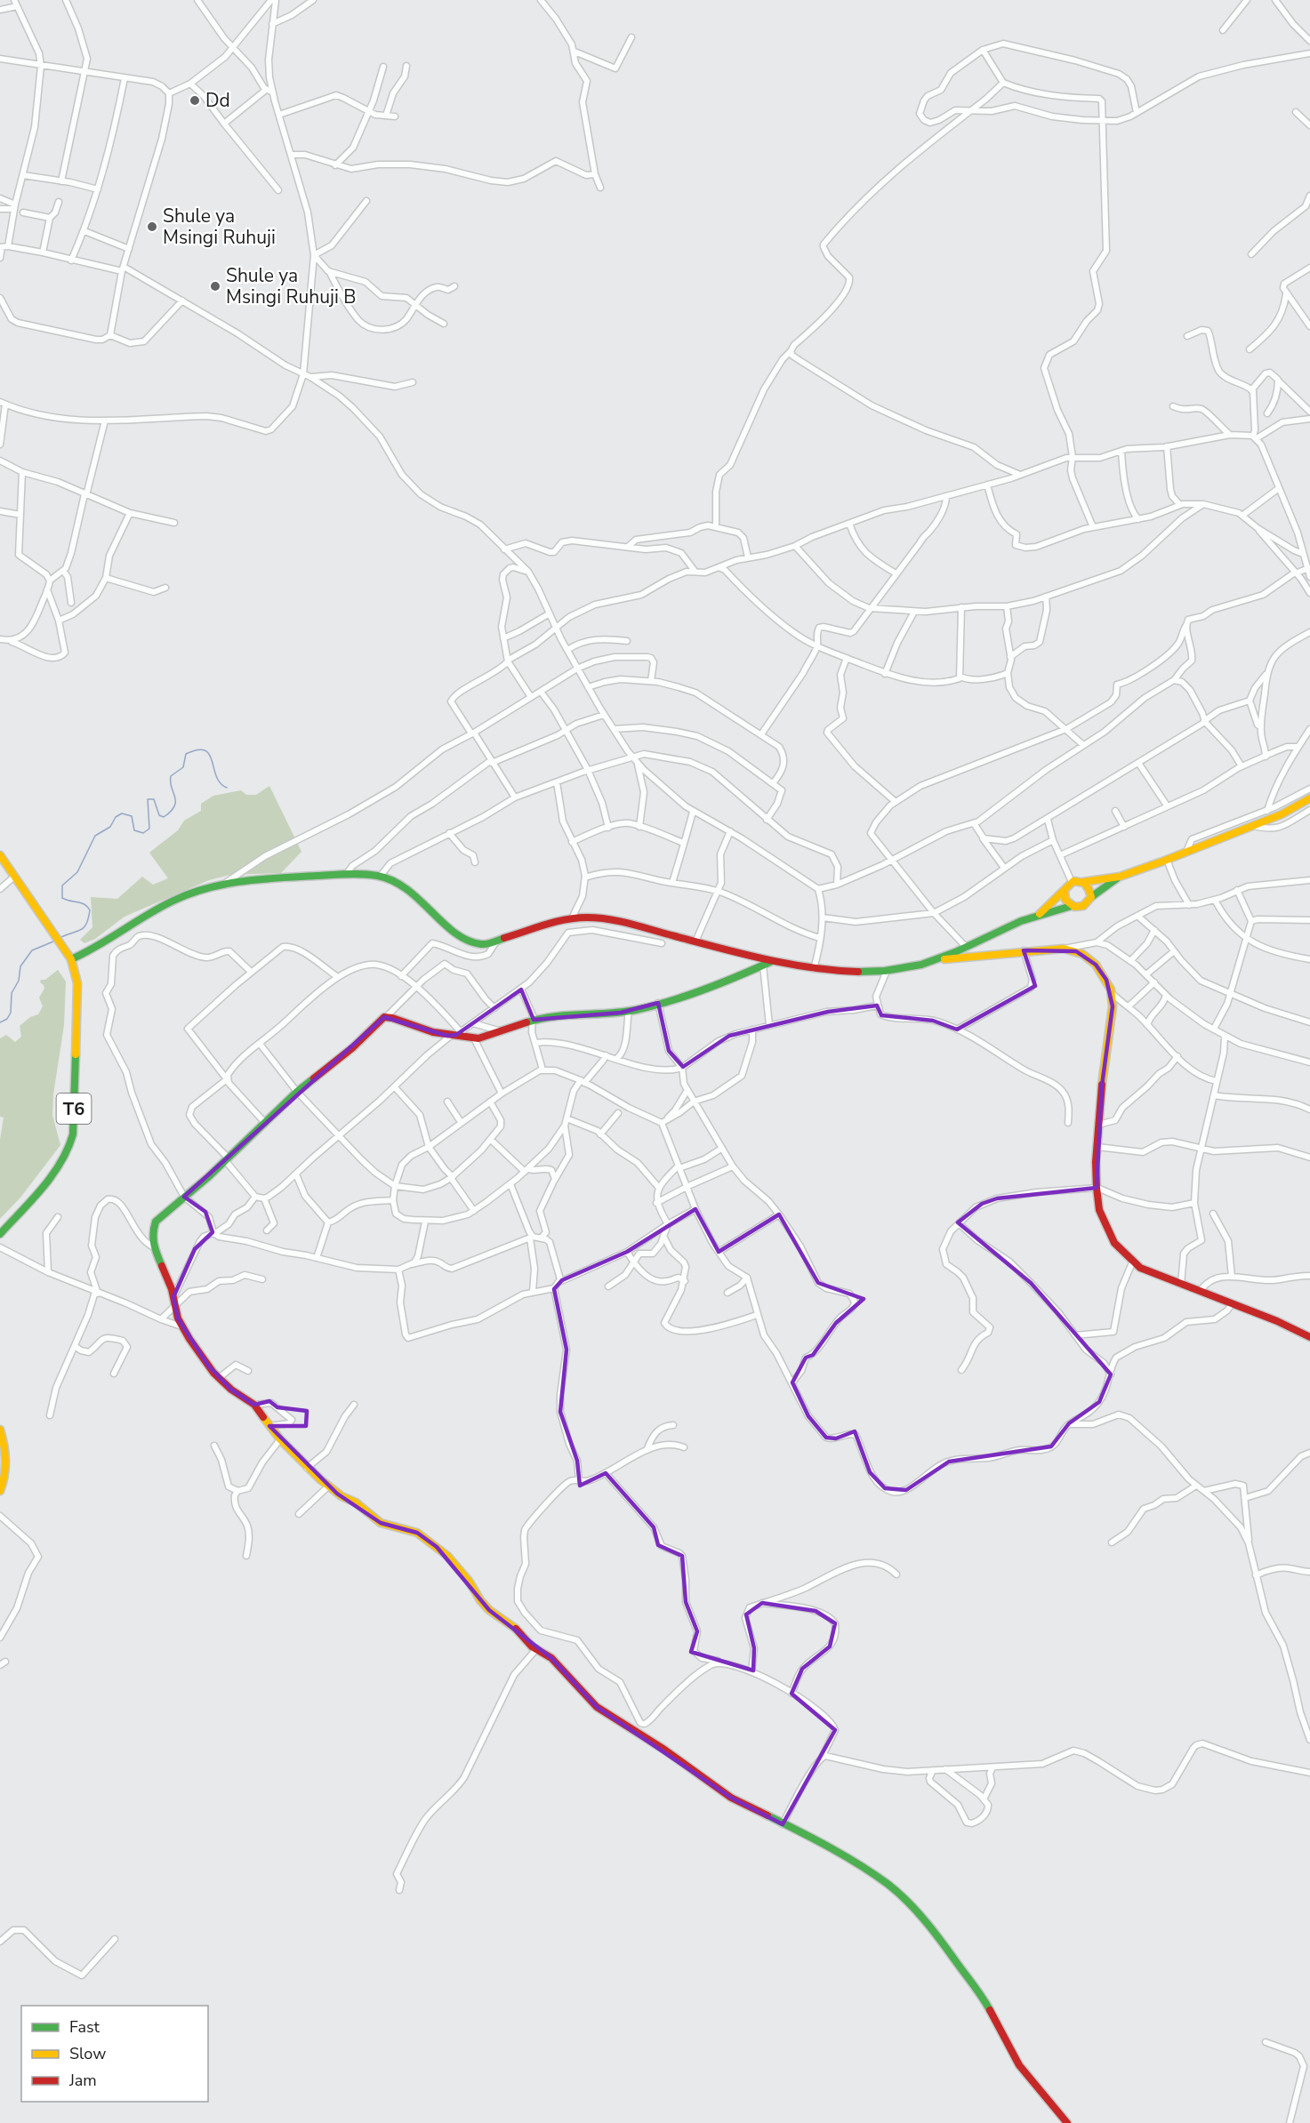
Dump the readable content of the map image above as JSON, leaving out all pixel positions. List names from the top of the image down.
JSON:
{
  "streets": {
    "main road": ["T6"]
  },
  "places": ["Dd", "Shule ya Msingi Ruhuji", "Shule ya Msingi Ruhuji B"],
  "legend": ["Fast", "Slow", "Jam"]
}
